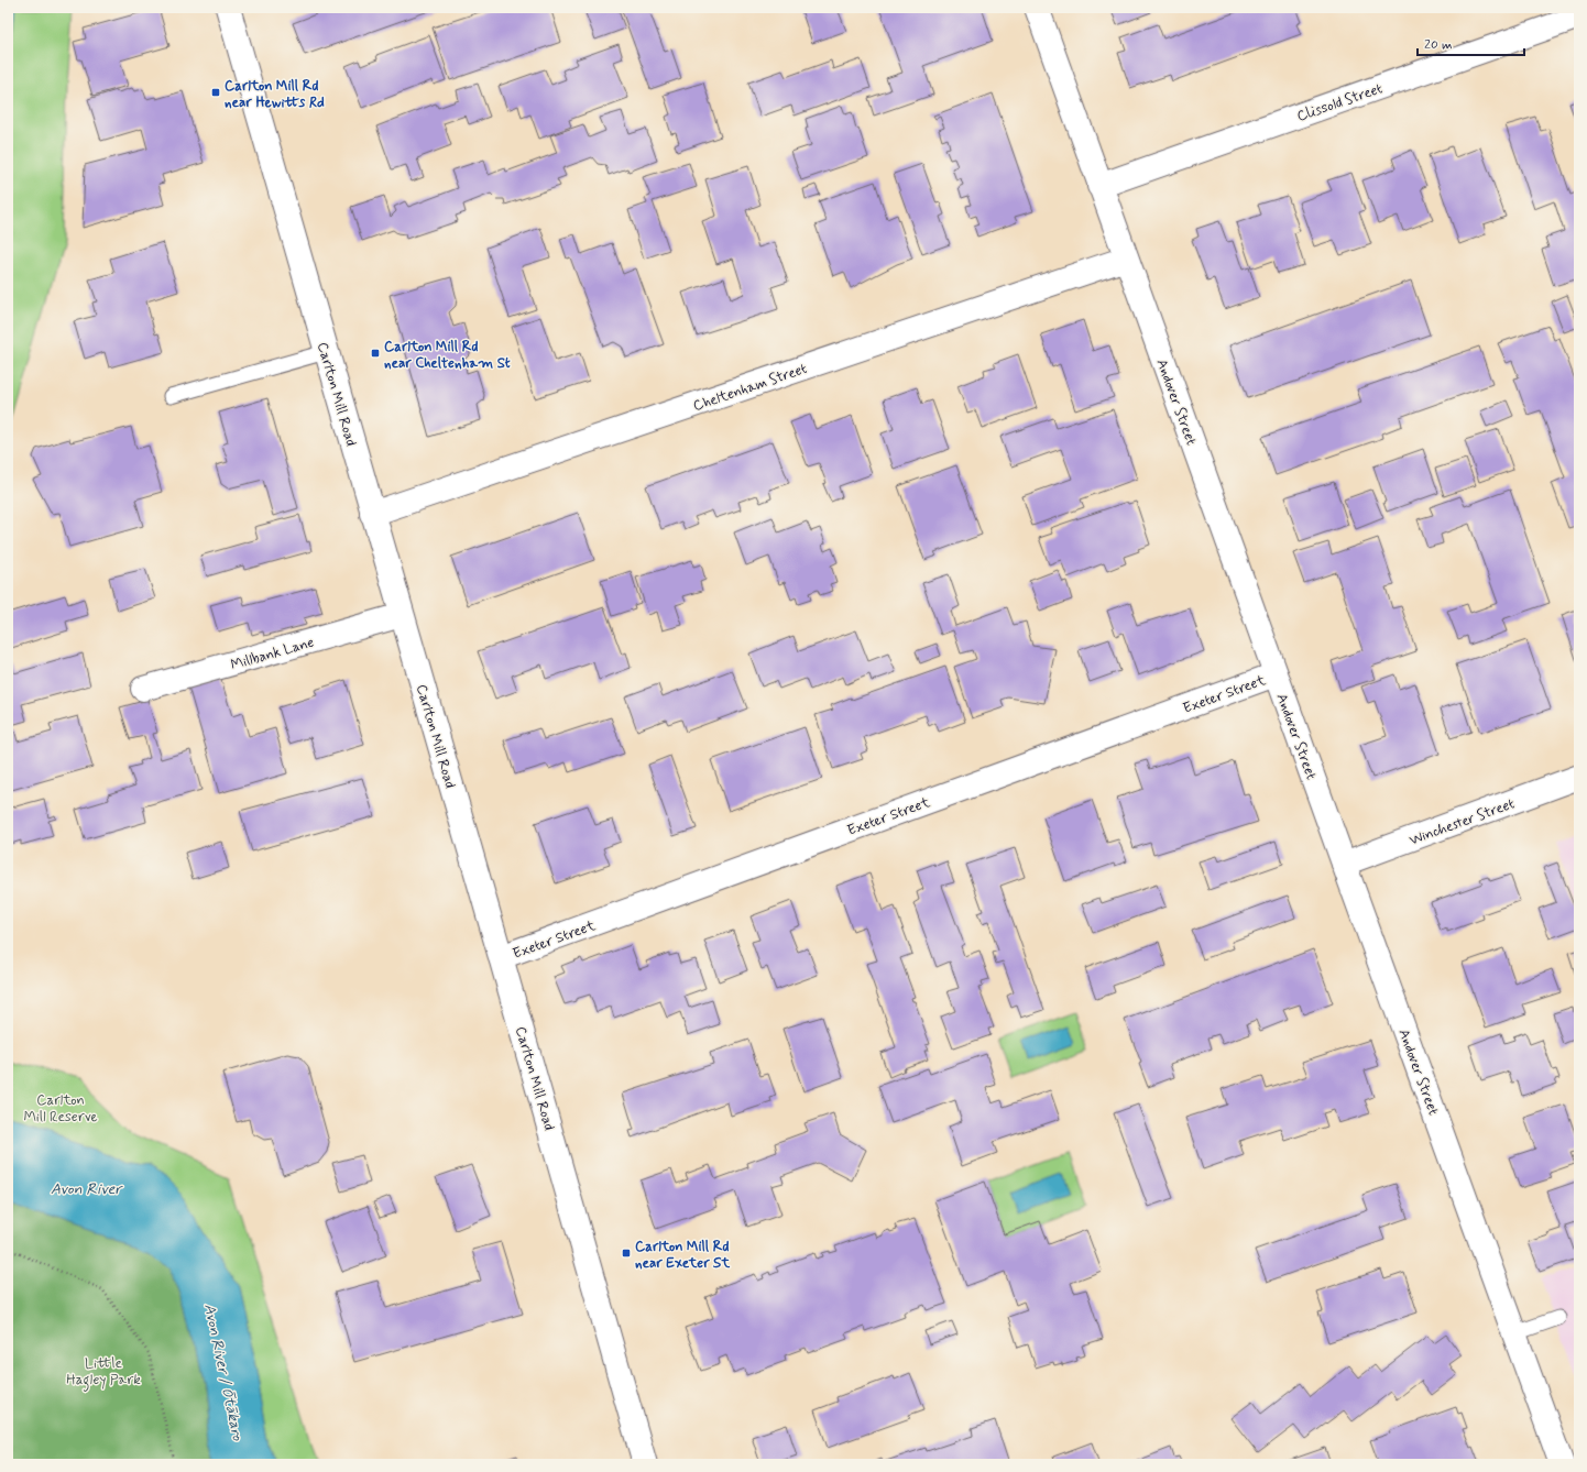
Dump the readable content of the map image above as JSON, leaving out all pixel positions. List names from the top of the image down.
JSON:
{
  "streets": {
    "street": [
      "Clissold Street",
      "Cheltenham Street",
      "Carlton Mill Road",
      "Andover Street",
      "Millbank Lane",
      "Exeter Street",
      "Winchester Street"
    ]
  },
  "crossings": [
    ["Clissold Street", "Andover Street"],
    ["Cheltenham Street", "Carlton Mill Road"],
    ["Cheltenham Street", "Andover Street"],
    ["Carlton Mill Road", "Millbank Lane"],
    ["Carlton Mill Road", "Exeter Street"],
    ["Andover Street", "Exeter Street"],
    ["Andover Street", "Winchester Street"]
  ],
  "water": ["Avon River", "Avon River / Ōtākaro"],
  "parks": ["Carlton Mill Reserve", "Little Hagley Park"],
  "places": {
    "transit": ["Carlton Mill Rd near Hewitts Rd", "Carlton Mill Rd near Cheltenham St", "Carlton Mill Rd near Exeter St"]
  },
  "scale_bar": "20 m"
}
